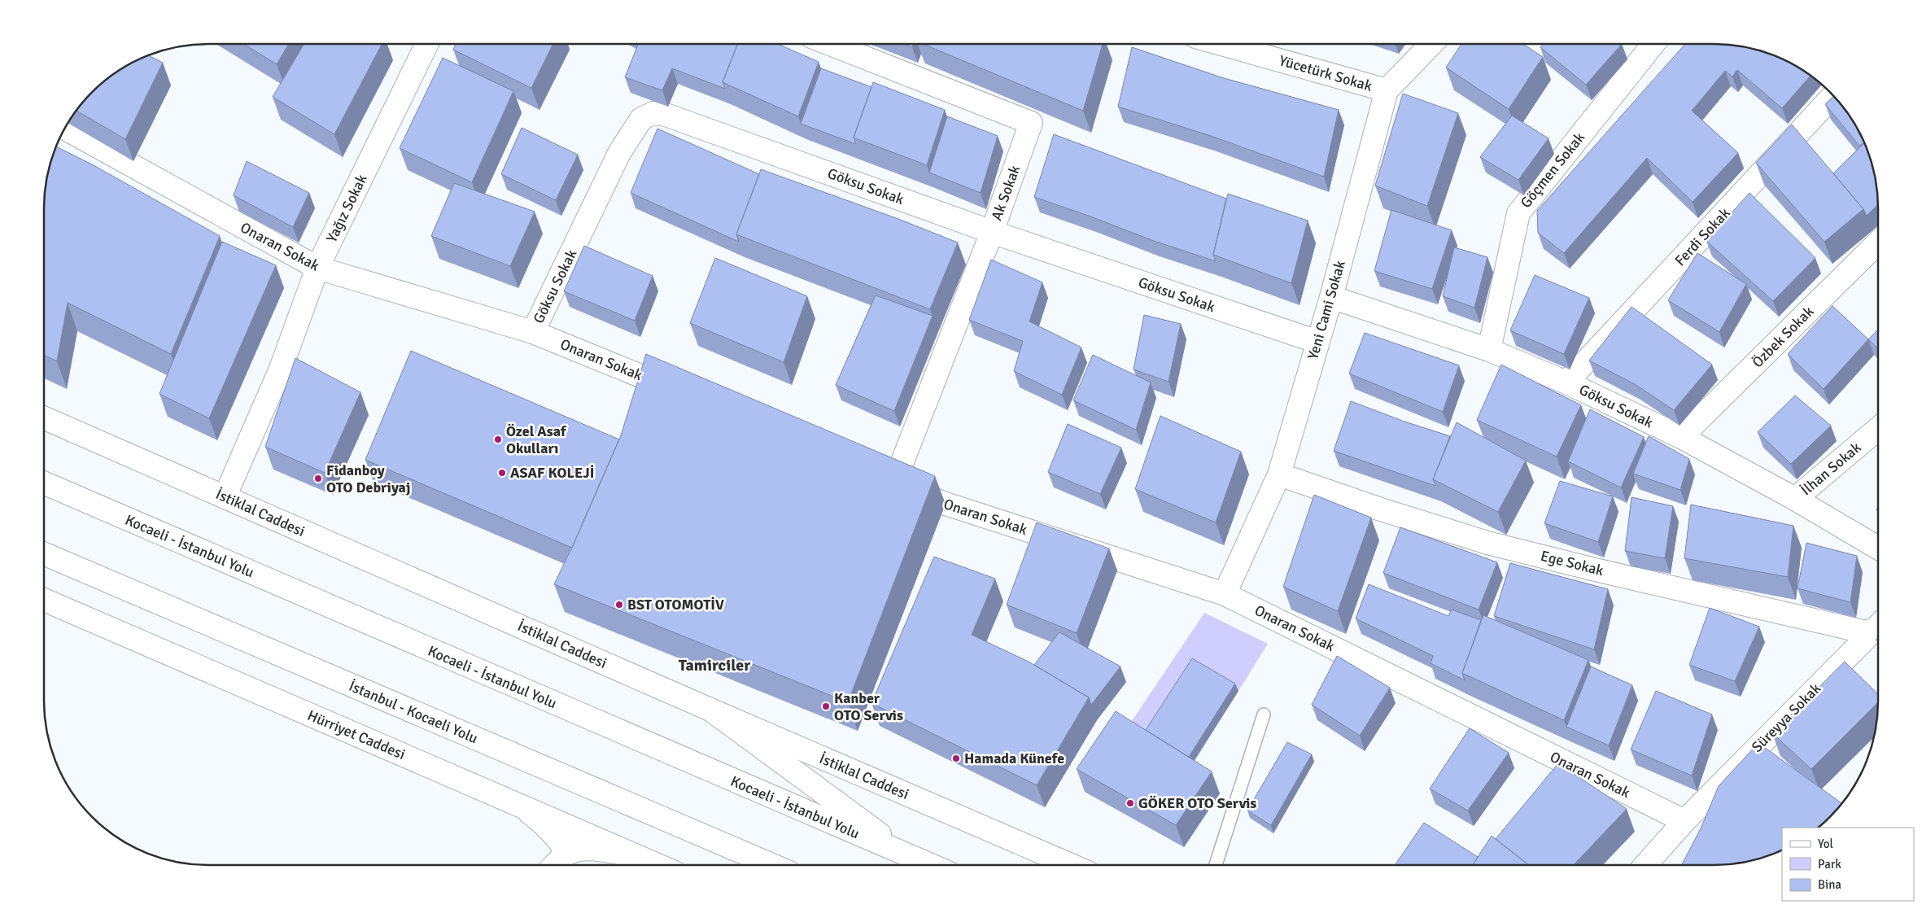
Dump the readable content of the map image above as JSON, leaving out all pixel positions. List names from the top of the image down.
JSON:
{
  "streets": {
    "main road": [
      "Yücetürk Sokak",
      "Göçmen Sokak",
      "Göksu Sokak",
      "Ak Sokak",
      "Yağız Sokak",
      "Ferdi Sokak",
      "Onaran Sokak",
      "Yeni Cami Sokak",
      "Özbek Sokak",
      "İlhan Sokak",
      "İstiklal Caddesi",
      "Kocaeli - İstanbul Yolu",
      "Ege Sokak",
      "İstanbul - Kocaeli Yolu",
      "Süreyya Sokak",
      "Hürriyet Caddesi"
    ]
  },
  "crossings": [
    ["Yücetürk Sokak", "Yeni Cami Sokak"],
    ["Göçmen Sokak", "Göksu Sokak"],
    ["Göksu Sokak", "Ak Sokak"],
    ["Göksu Sokak", "Ferdi Sokak"],
    ["Göksu Sokak", "Onaran Sokak"],
    ["Göksu Sokak", "Yeni Cami Sokak"],
    ["Göksu Sokak", "Özbek Sokak"],
    ["Göksu Sokak", "İlhan Sokak"],
    ["Ak Sokak", "Onaran Sokak"],
    ["Yağız Sokak", "Onaran Sokak"],
    ["Yağız Sokak", "İstiklal Caddesi"],
    ["Onaran Sokak", "Yeni Cami Sokak"],
    ["Onaran Sokak", "Süreyya Sokak"],
    ["Yeni Cami Sokak", "Ege Sokak"],
    ["Ege Sokak", "Süreyya Sokak"]
  ],
  "districts": ["Tamirciler"],
  "places": [
    "Özel Asaf Okulları",
    "ASAF KOLEJİ",
    "Fidanboy OTO Debriyaj",
    "BST OTOMOTİV",
    "Kanber OTO Servis",
    "Hamada Künefe",
    "GÖKER OTO Servis"
  ],
  "legend": ["Yol", "Park", "Bina"]
}
